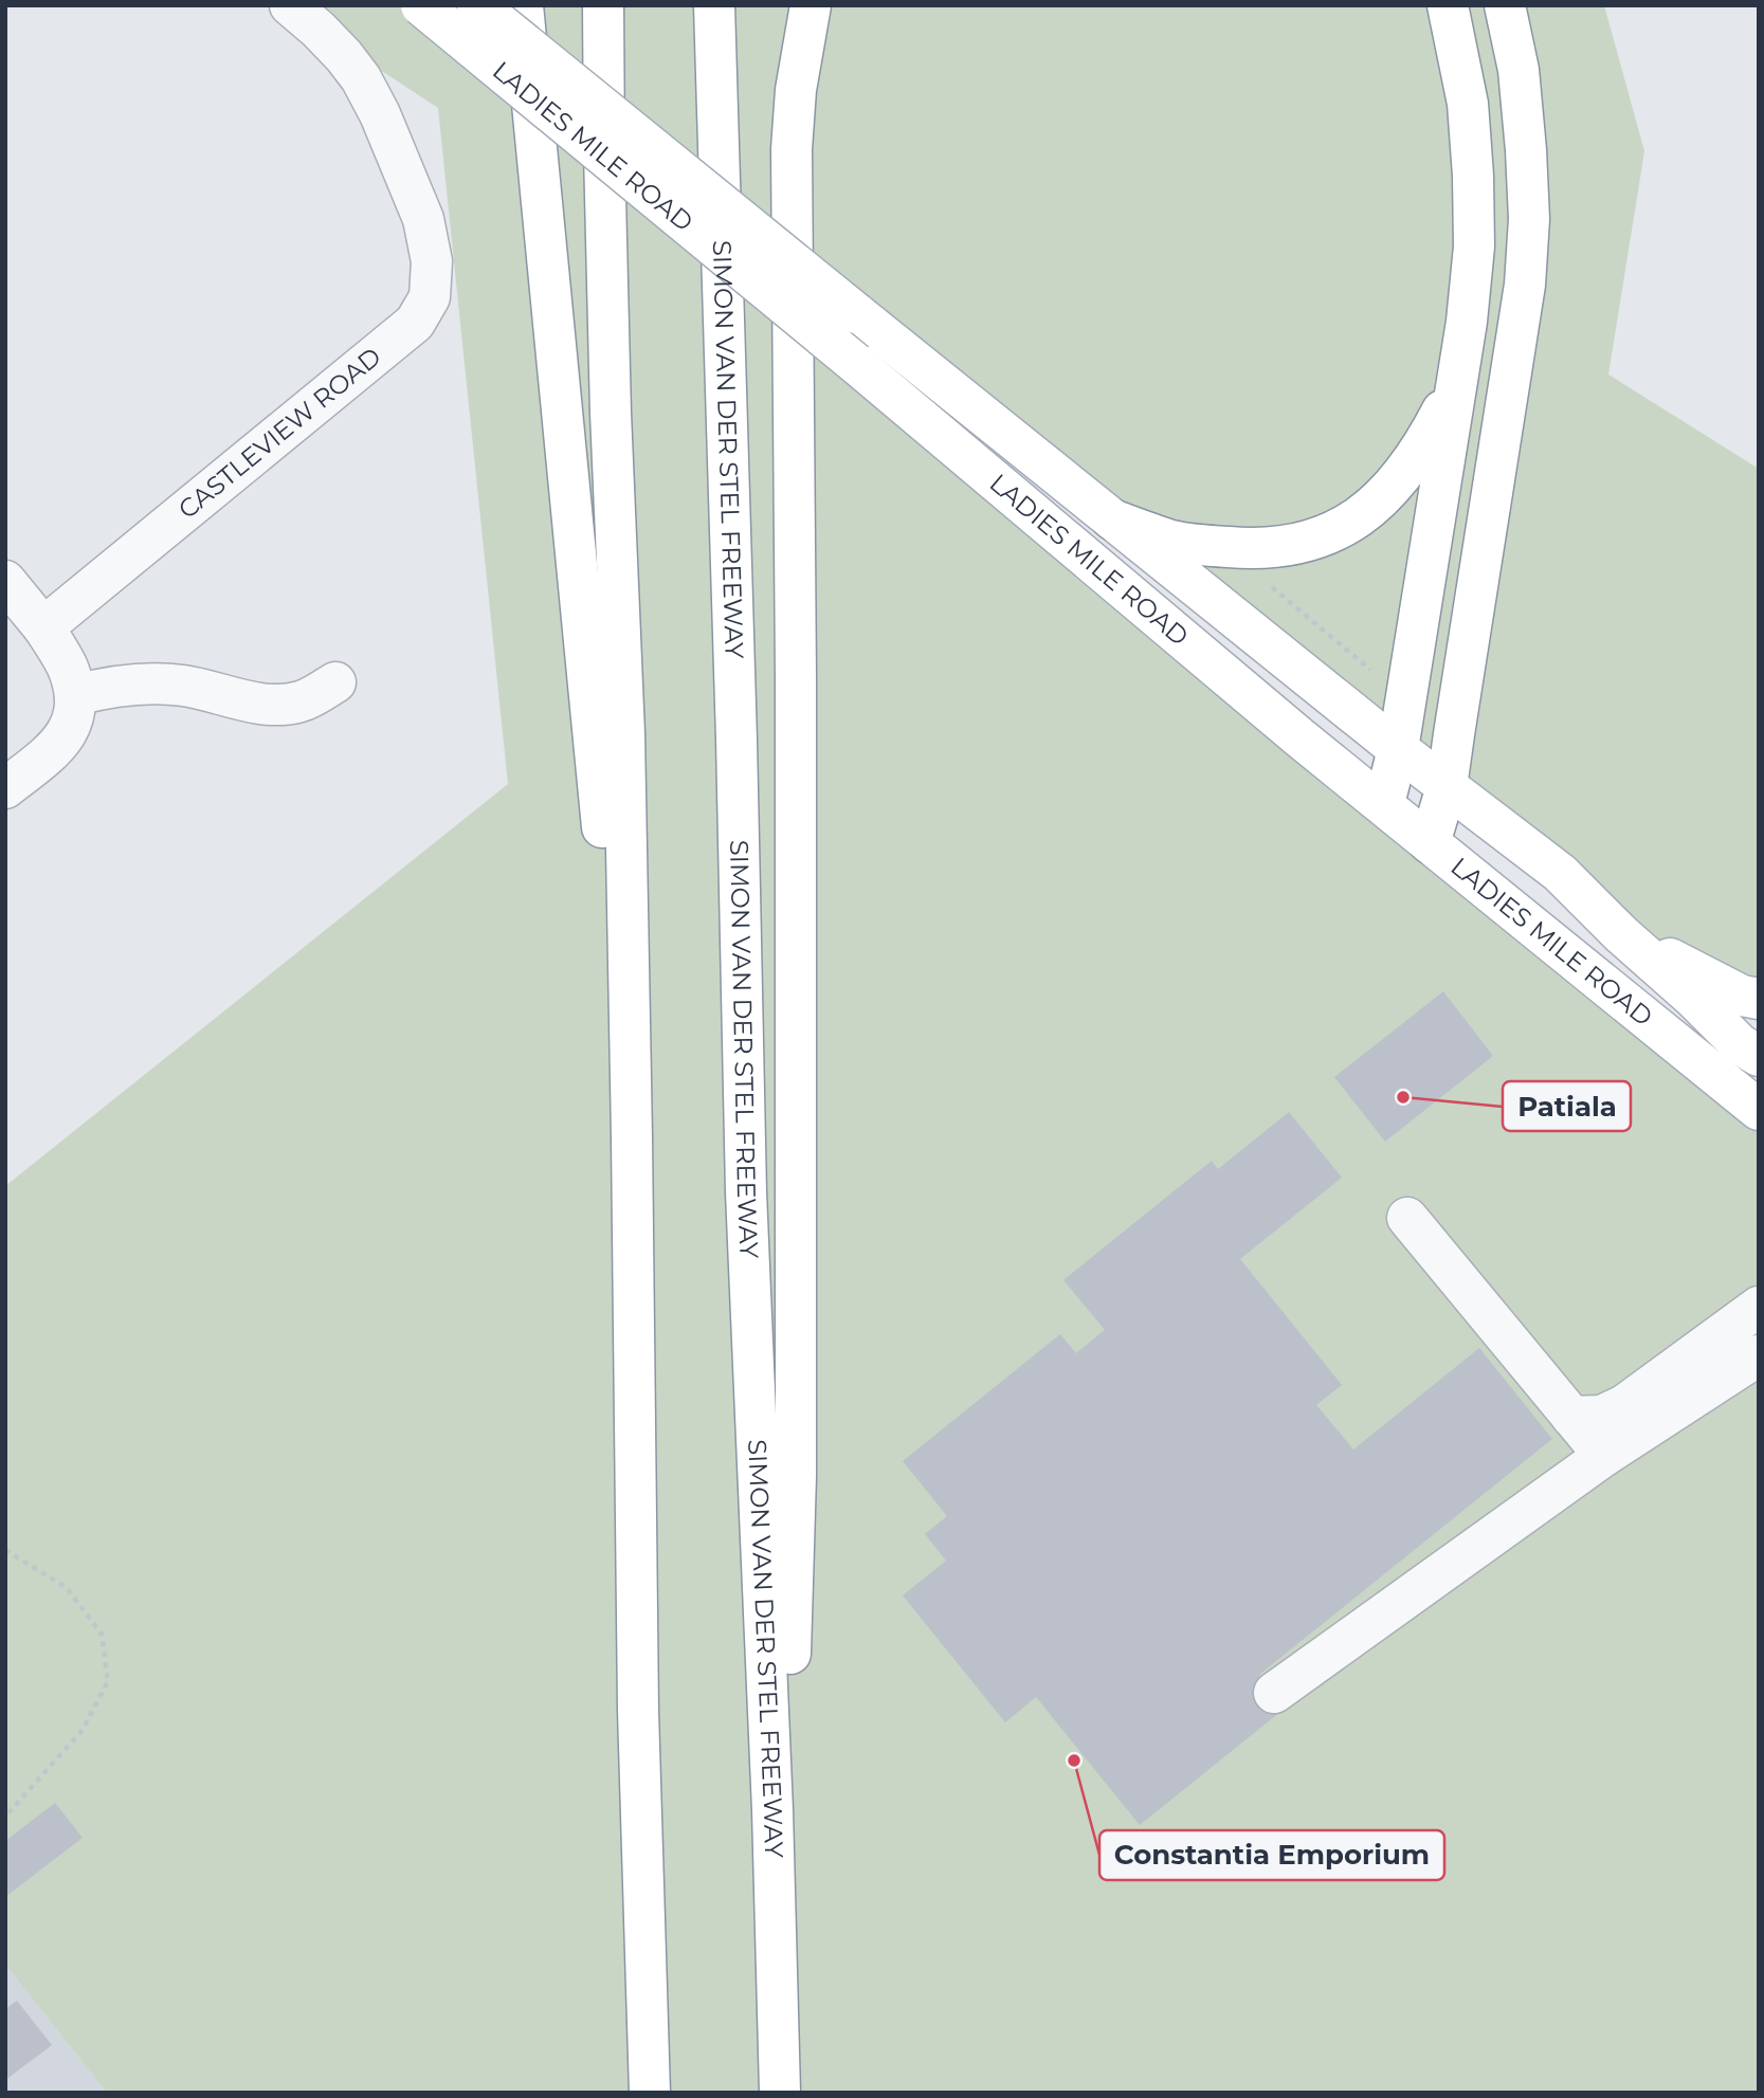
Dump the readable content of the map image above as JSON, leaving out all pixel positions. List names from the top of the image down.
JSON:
{
  "streets": {
    "main road": ["LADIES MILE ROAD", "SIMON VAN DER STEL FREEWAY"],
    "street": ["CASTLEVIEW ROAD"]
  },
  "places": ["Patiala", "Constantia Emporium"]
}
